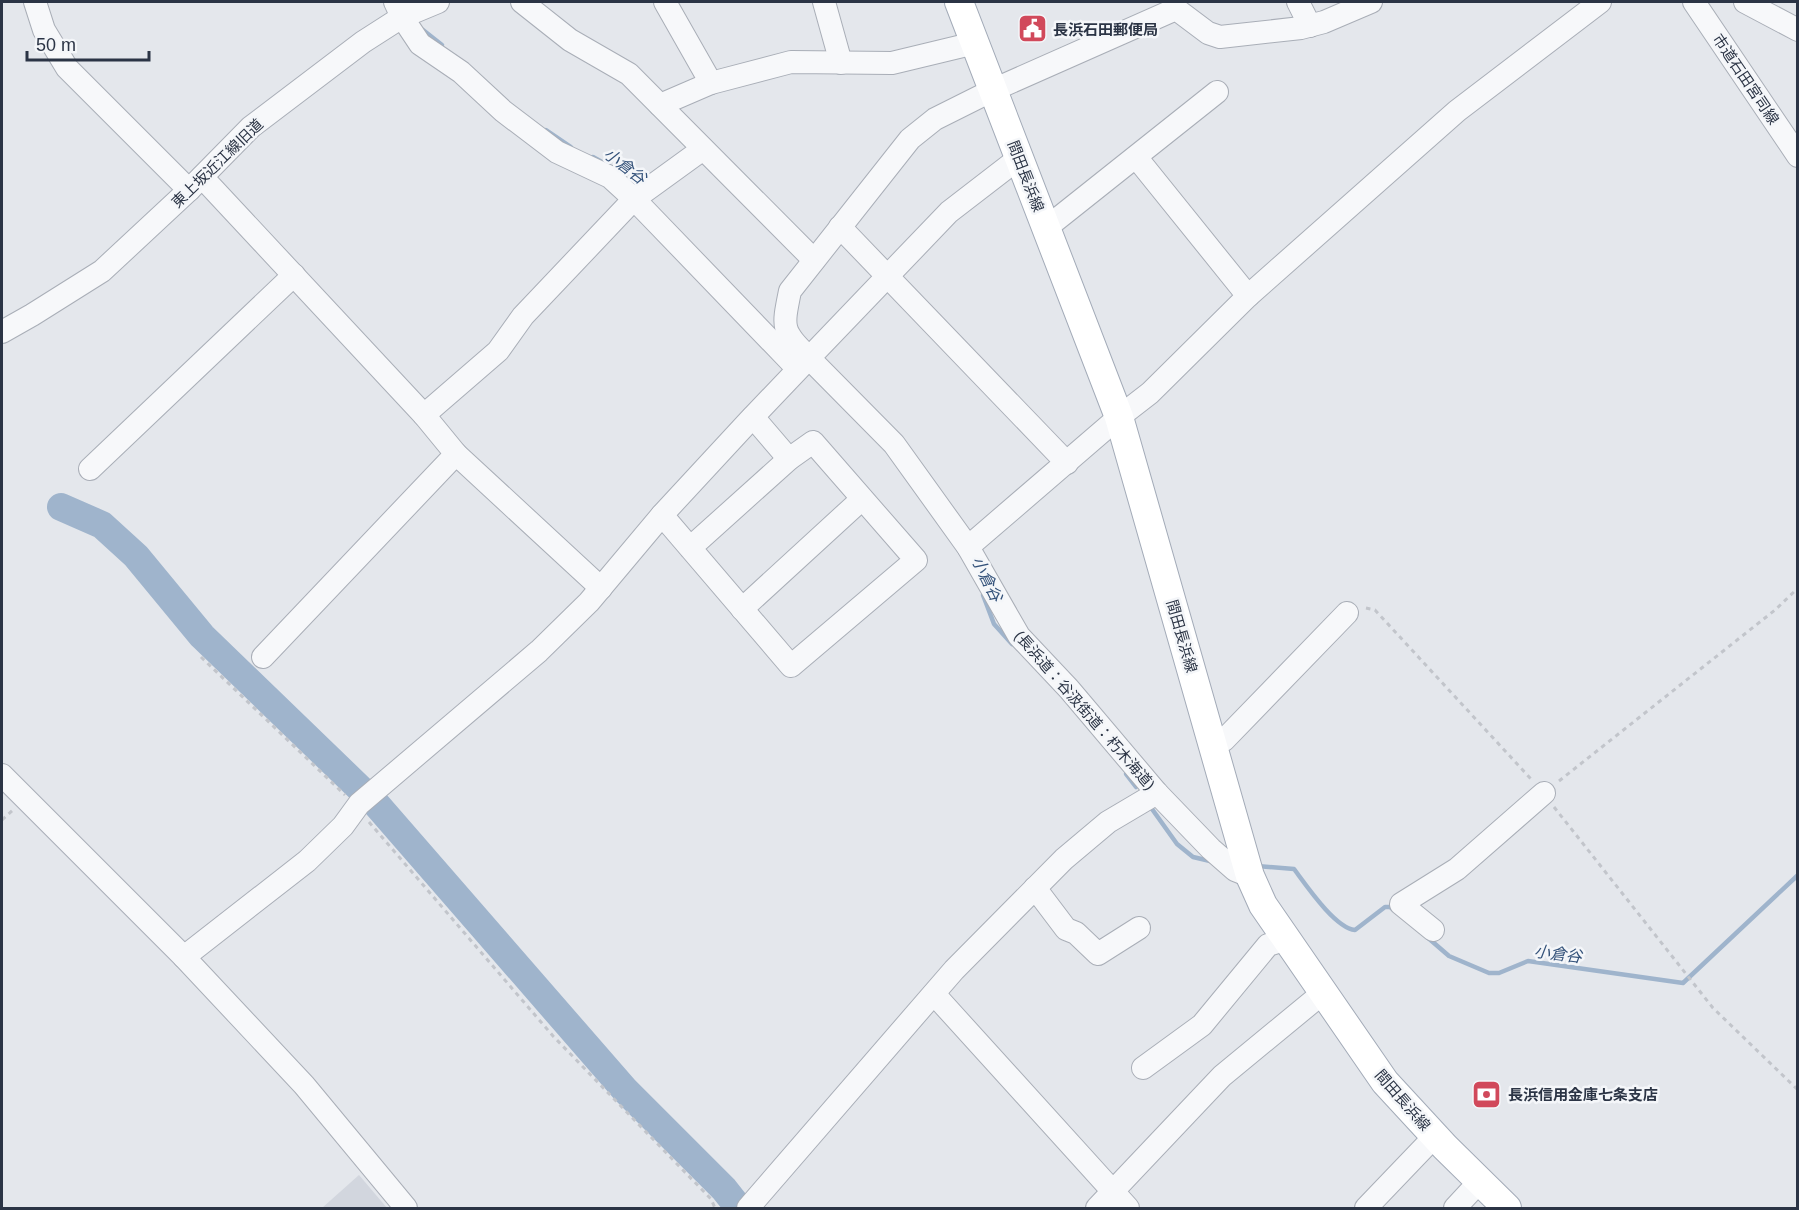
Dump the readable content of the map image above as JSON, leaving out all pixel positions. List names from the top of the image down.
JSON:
{
  "streets": {
    "main road": ["間田長浜線"],
    "street": ["市道石田宮司線", "東上坂近江線旧道", "(長浜道：谷汲街道：朽木海道)"]
  },
  "crossings": [
    ["間田長浜線", "(長浜道：谷汲街道：朽木海道)"]
  ],
  "water": ["小倉谷"],
  "places": {
    "public building": ["長浜石田郵便局"],
    "bank": ["長浜信用金庫七条支店"]
  },
  "scale_bar": "50 m"
}
